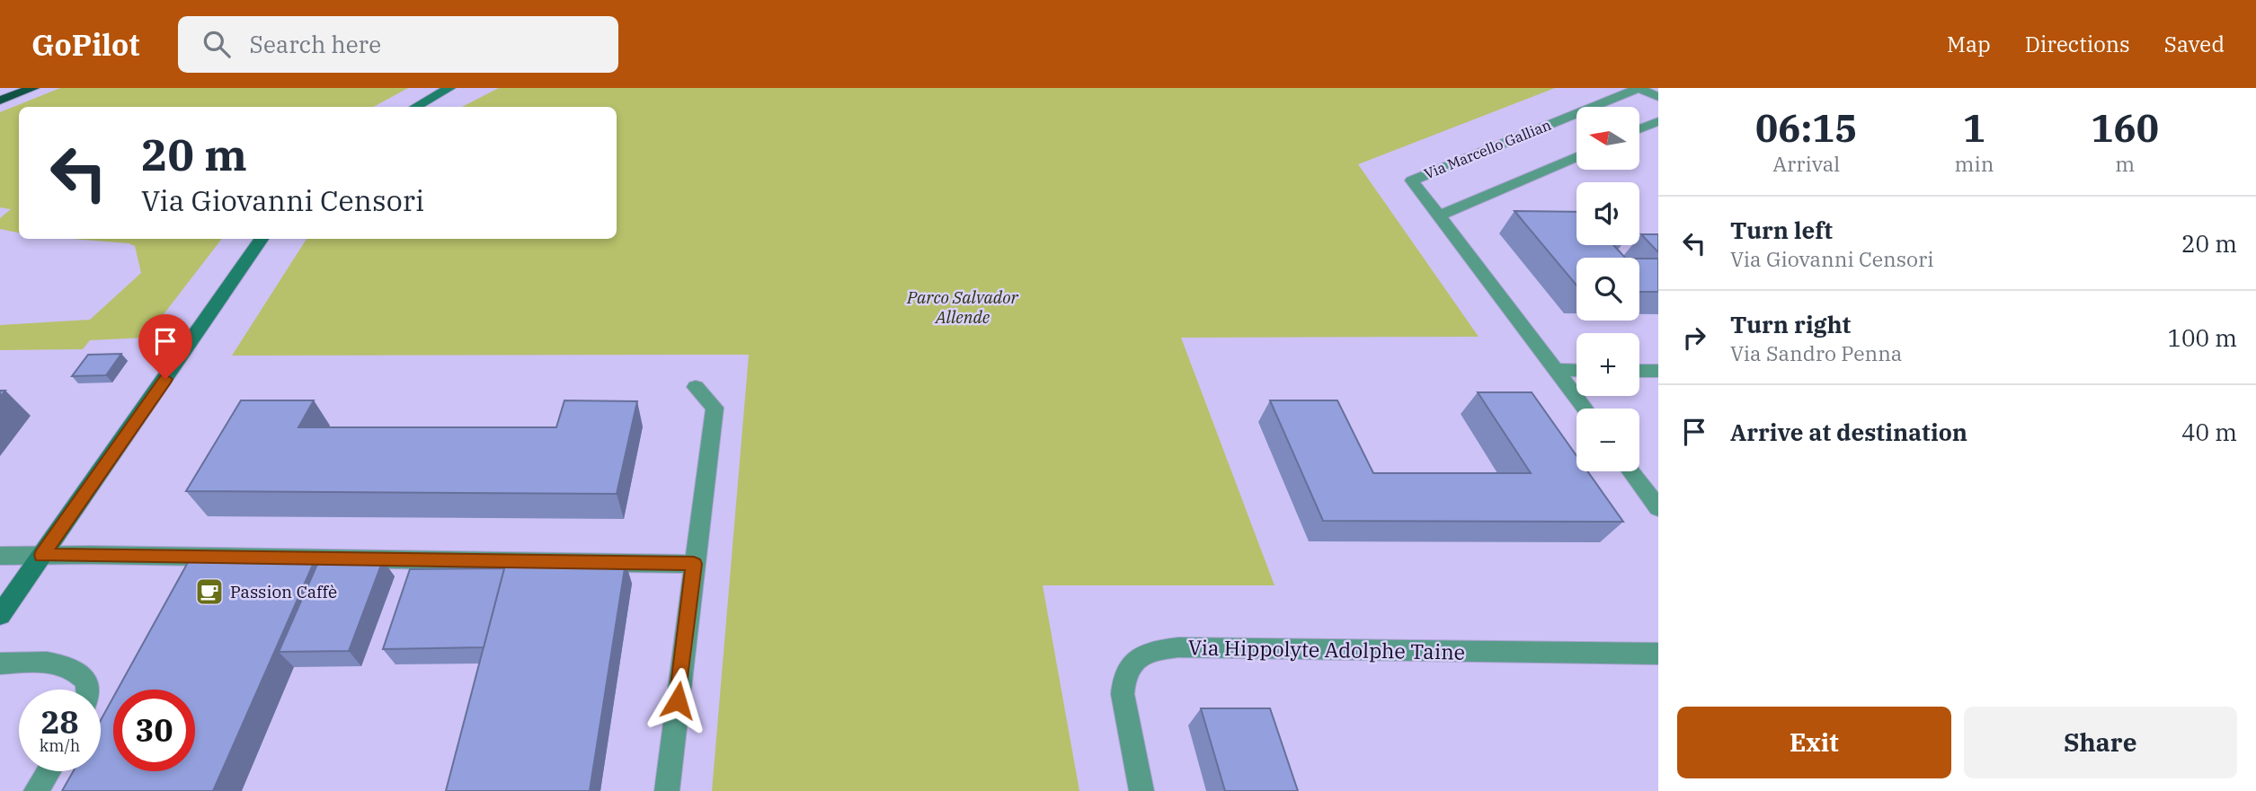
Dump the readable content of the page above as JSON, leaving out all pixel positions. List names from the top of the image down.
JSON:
{
  "streets": {
    "street": ["Via Marcello Gallian", "Via Hippolyte Adolphe Taine"]
  },
  "parks": ["Parco Salvador Allende"],
  "places": {
    "cafe": ["Passion Caffè"]
  },
  "north": "left",
  "page": {
    "header": "GoPilot",
    "search": "Search here",
    "nav": ["Map", "Directions", "Saved"],
    "eta": [
      "06:15",
      "Arrival",
      "1",
      "min",
      "160",
      "m"
    ],
    "map_buttons": ["+", "−"],
    "turn": ["20 m", "Via Giovanni Censori"],
    "list": [
      {
        "name": "Turn left",
        "note": "Via Giovanni Censori",
        "value": "20 m"
      },
      {
        "name": "Turn right",
        "note": "Via Sandro Penna",
        "value": "100 m"
      },
      {
        "name": "Arrive at destination",
        "value": "40 m"
      }
    ],
    "speed": "28 km/h",
    "limit": "30",
    "buttons": ["Exit", "Share"]
  }
}
